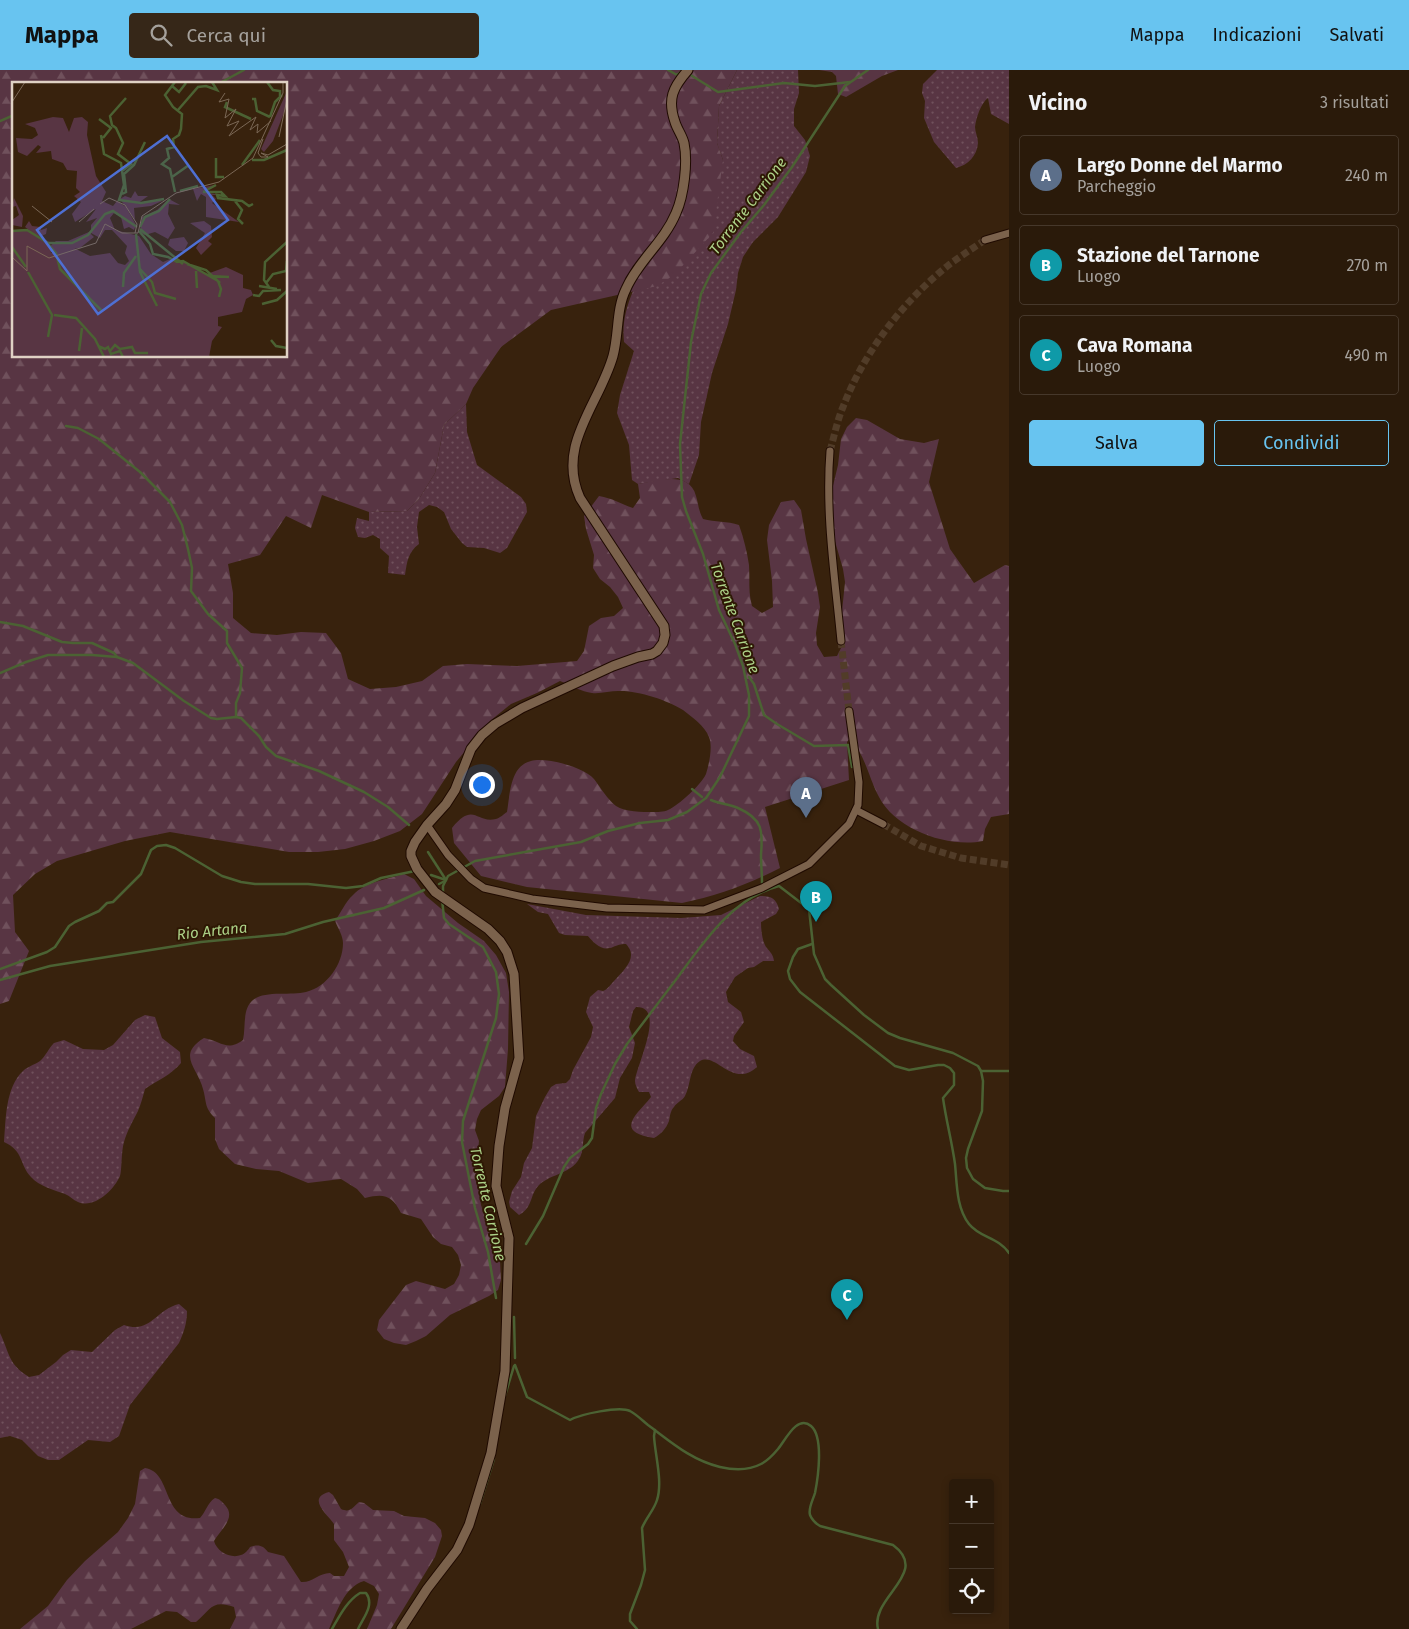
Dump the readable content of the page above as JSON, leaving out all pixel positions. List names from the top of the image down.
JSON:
{
  "water": ["Torrente Carrione", "Rio Artana"],
  "page": {
    "header": "Mappa",
    "search": "Cerca qui",
    "nav": ["Mappa", "Indicazioni", "Salvati"],
    "heading": ["Vicino", "3 risultati"],
    "list": [
      {
        "mark": "A",
        "name": "Largo Donne del Marmo",
        "note": "Parcheggio",
        "value": "240 m"
      },
      {
        "mark": "B",
        "name": "Stazione del Tarnone",
        "note": "Luogo",
        "value": "270 m"
      },
      {
        "mark": "C",
        "name": "Cava Romana",
        "note": "Luogo",
        "value": "490 m"
      }
    ],
    "buttons": ["Salva", "Condividi"],
    "pins": ["A", "B", "C"],
    "map_buttons": ["+", "−"]
  }
}
